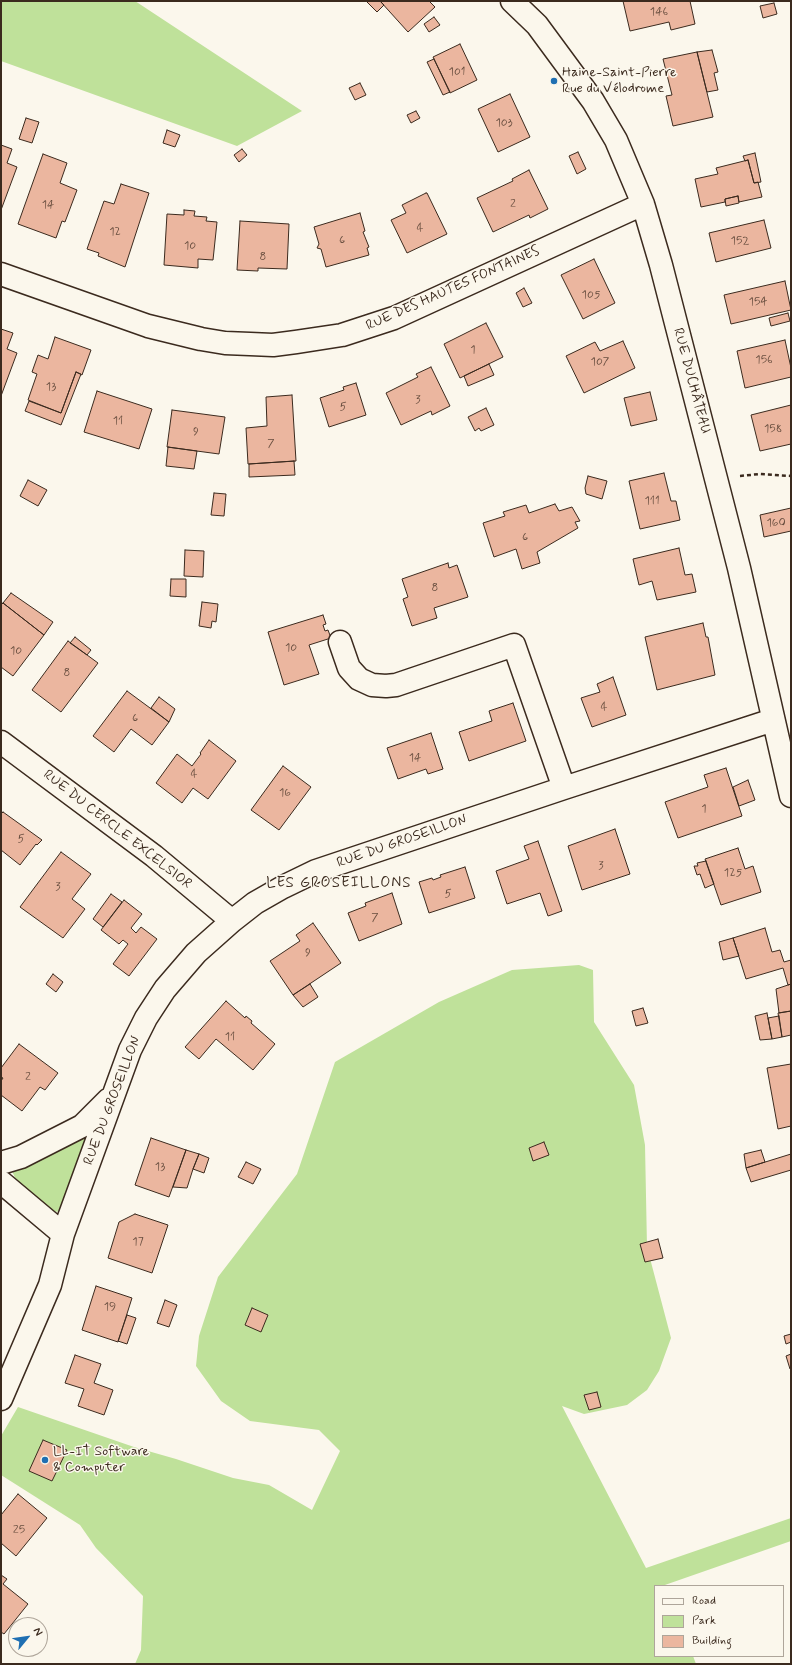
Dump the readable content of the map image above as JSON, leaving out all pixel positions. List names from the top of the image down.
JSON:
{
  "streets": {
    "street": [
      "RUE DES HAUTES FONTAINES",
      "RUE DUCHÂTEAU",
      "RUE DU CERCLE EXCELSIOR",
      "RUE DU GROSEILLON"
    ]
  },
  "crossings": [
    ["RUE DES HAUTES FONTAINES", "RUE DUCHÂTEAU"],
    ["RUE DUCHÂTEAU", "RUE DU GROSEILLON"],
    ["RUE DU CERCLE EXCELSIOR", "RUE DU GROSEILLON"]
  ],
  "districts": ["LES GROSEILLONS"],
  "places": ["Haine-Saint-Pierre Rue du Vélodrome", "LL-IT Software & Computer"],
  "house_numbers": [
    "146",
    "101",
    "103",
    "2",
    "14",
    "4",
    "12",
    "6",
    "152",
    "10",
    "8",
    "105",
    "154",
    "1",
    "156",
    "107",
    "13",
    "3",
    "5",
    "11",
    "158",
    "9",
    "7",
    "111",
    "160",
    "6",
    "8",
    "10",
    "10",
    "8",
    "4",
    "6",
    "14",
    "4",
    "16",
    "1",
    "5",
    "3",
    "125",
    "3",
    "5",
    "7",
    "9",
    "11",
    "2",
    "13",
    "17",
    "19",
    "25"
  ],
  "legend": ["Road", "Park", "Building"],
  "north": "top right"
}
